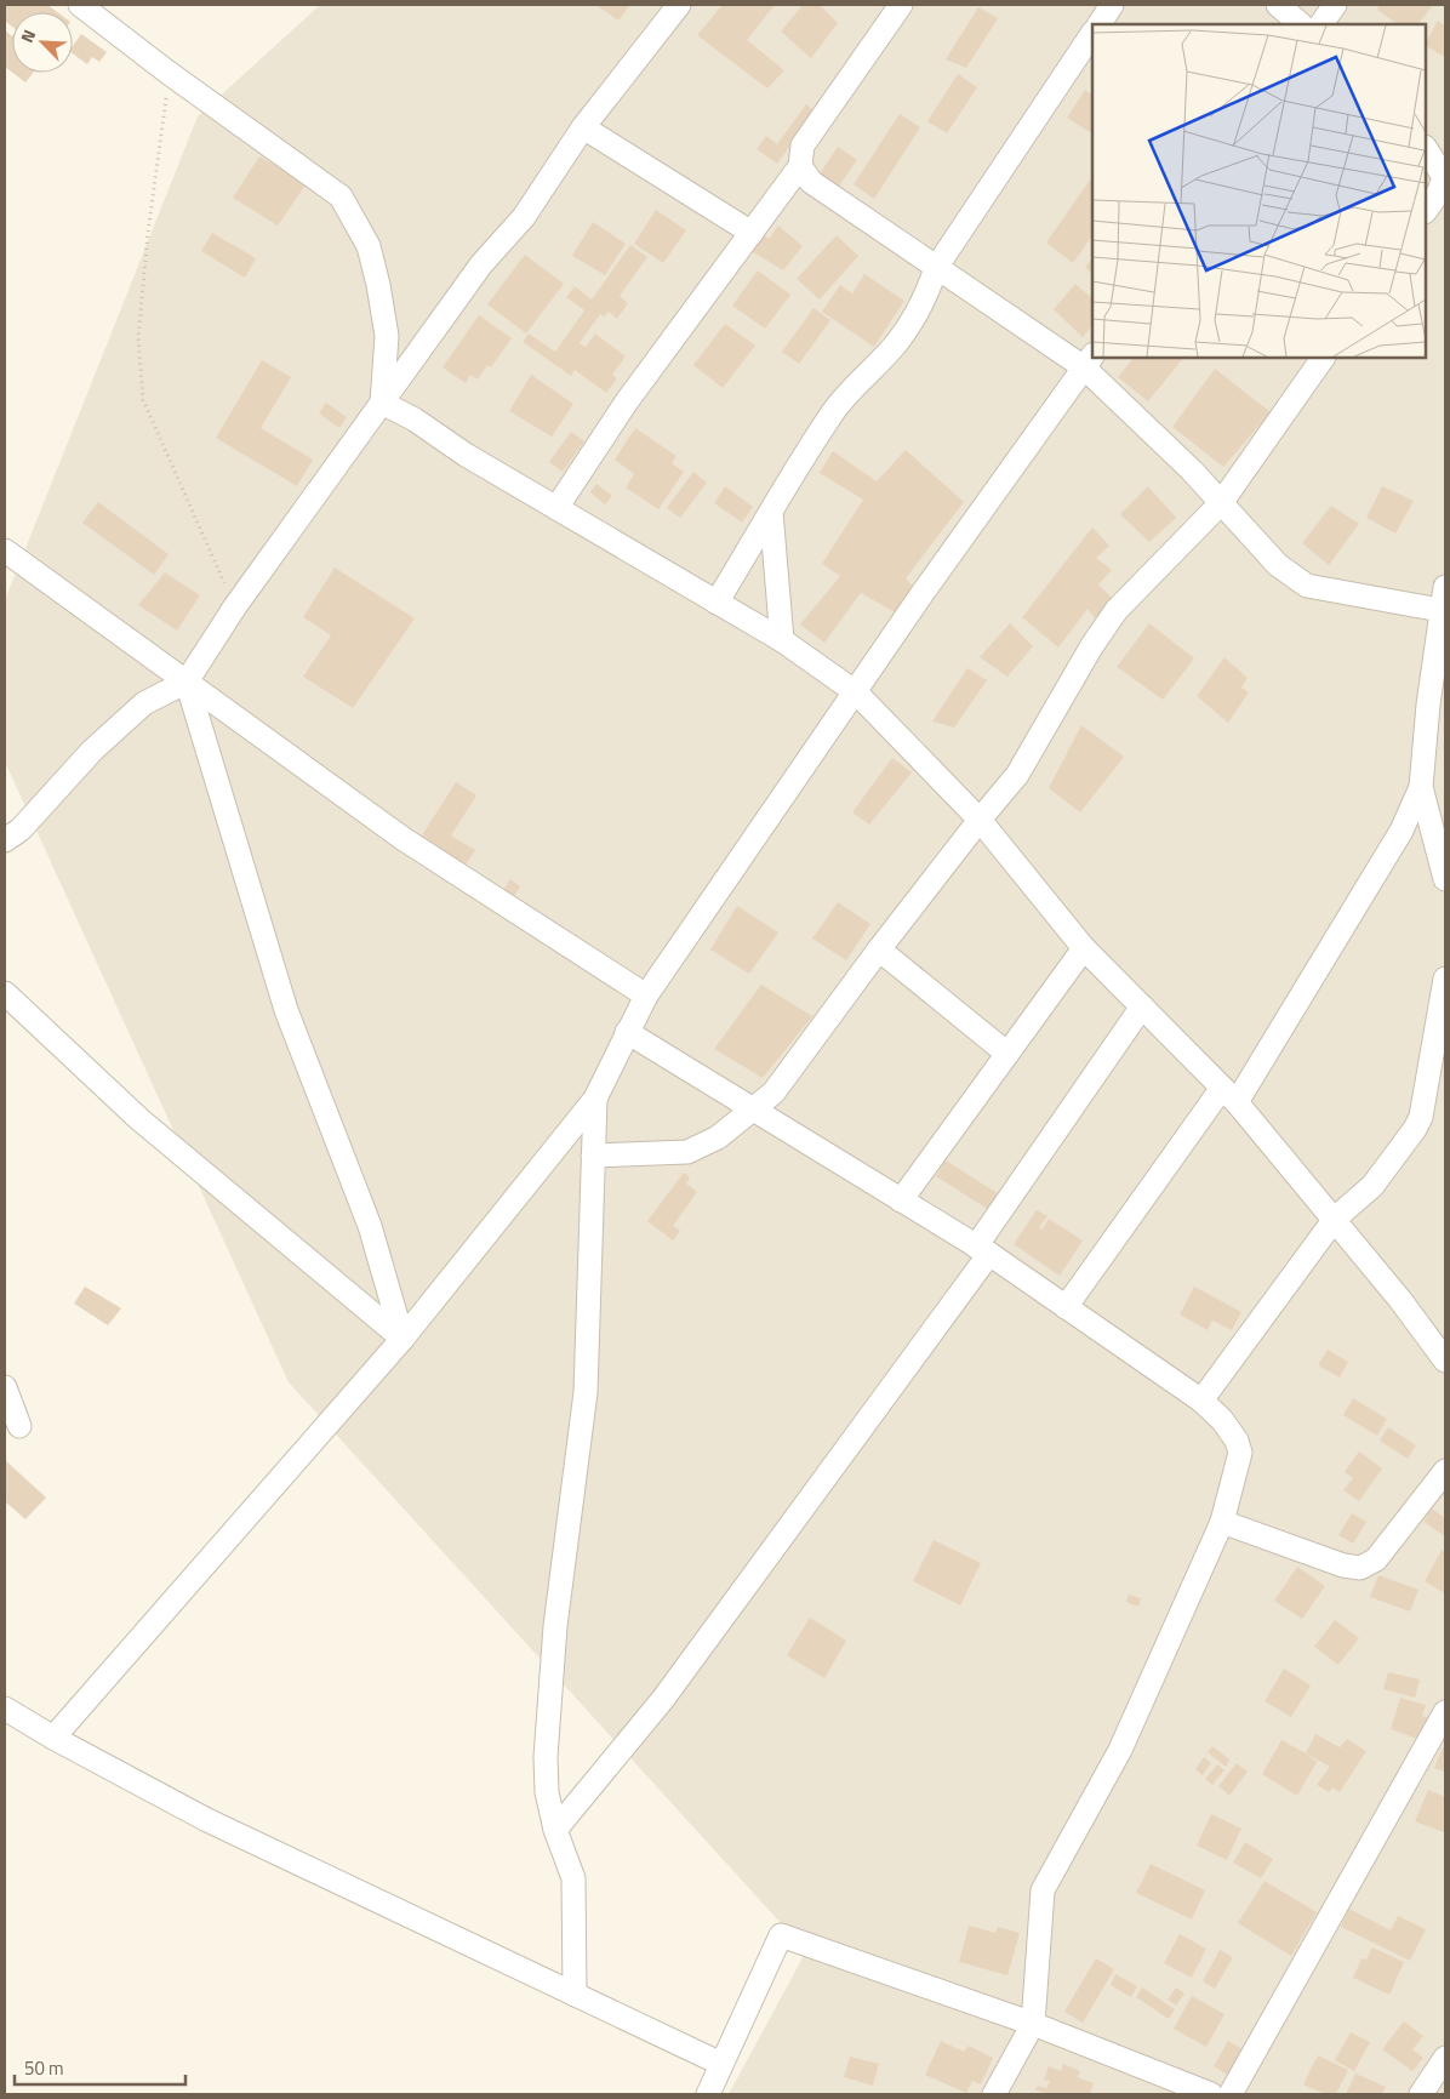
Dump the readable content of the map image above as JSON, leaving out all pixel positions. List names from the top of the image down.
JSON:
{
  "scale_bar": "50 m",
  "north": "top left"
}
